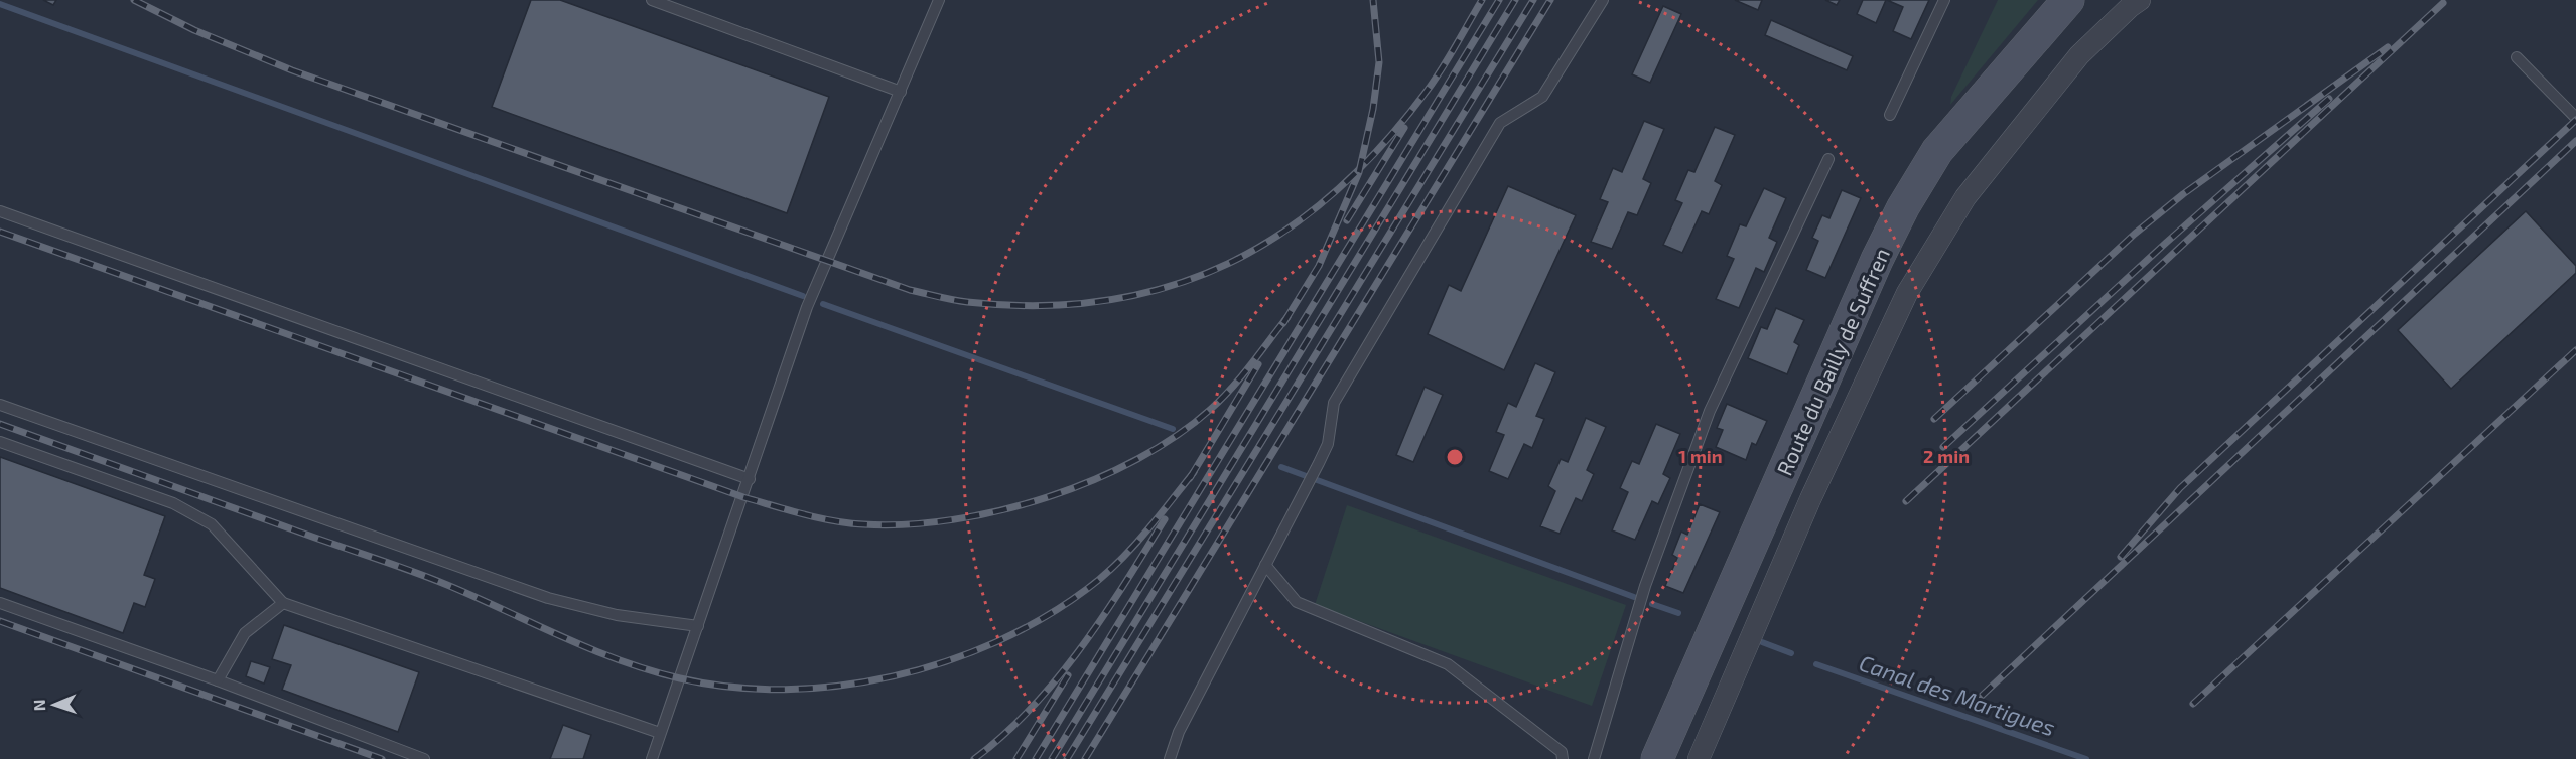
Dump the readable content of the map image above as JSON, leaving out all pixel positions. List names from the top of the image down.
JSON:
{
  "streets": {
    "main road": ["Route du Bailly de Suffren"]
  },
  "water": ["Canal des Martigues"],
  "north": "left",
  "rings": ["1 min", "2 min"]
}
